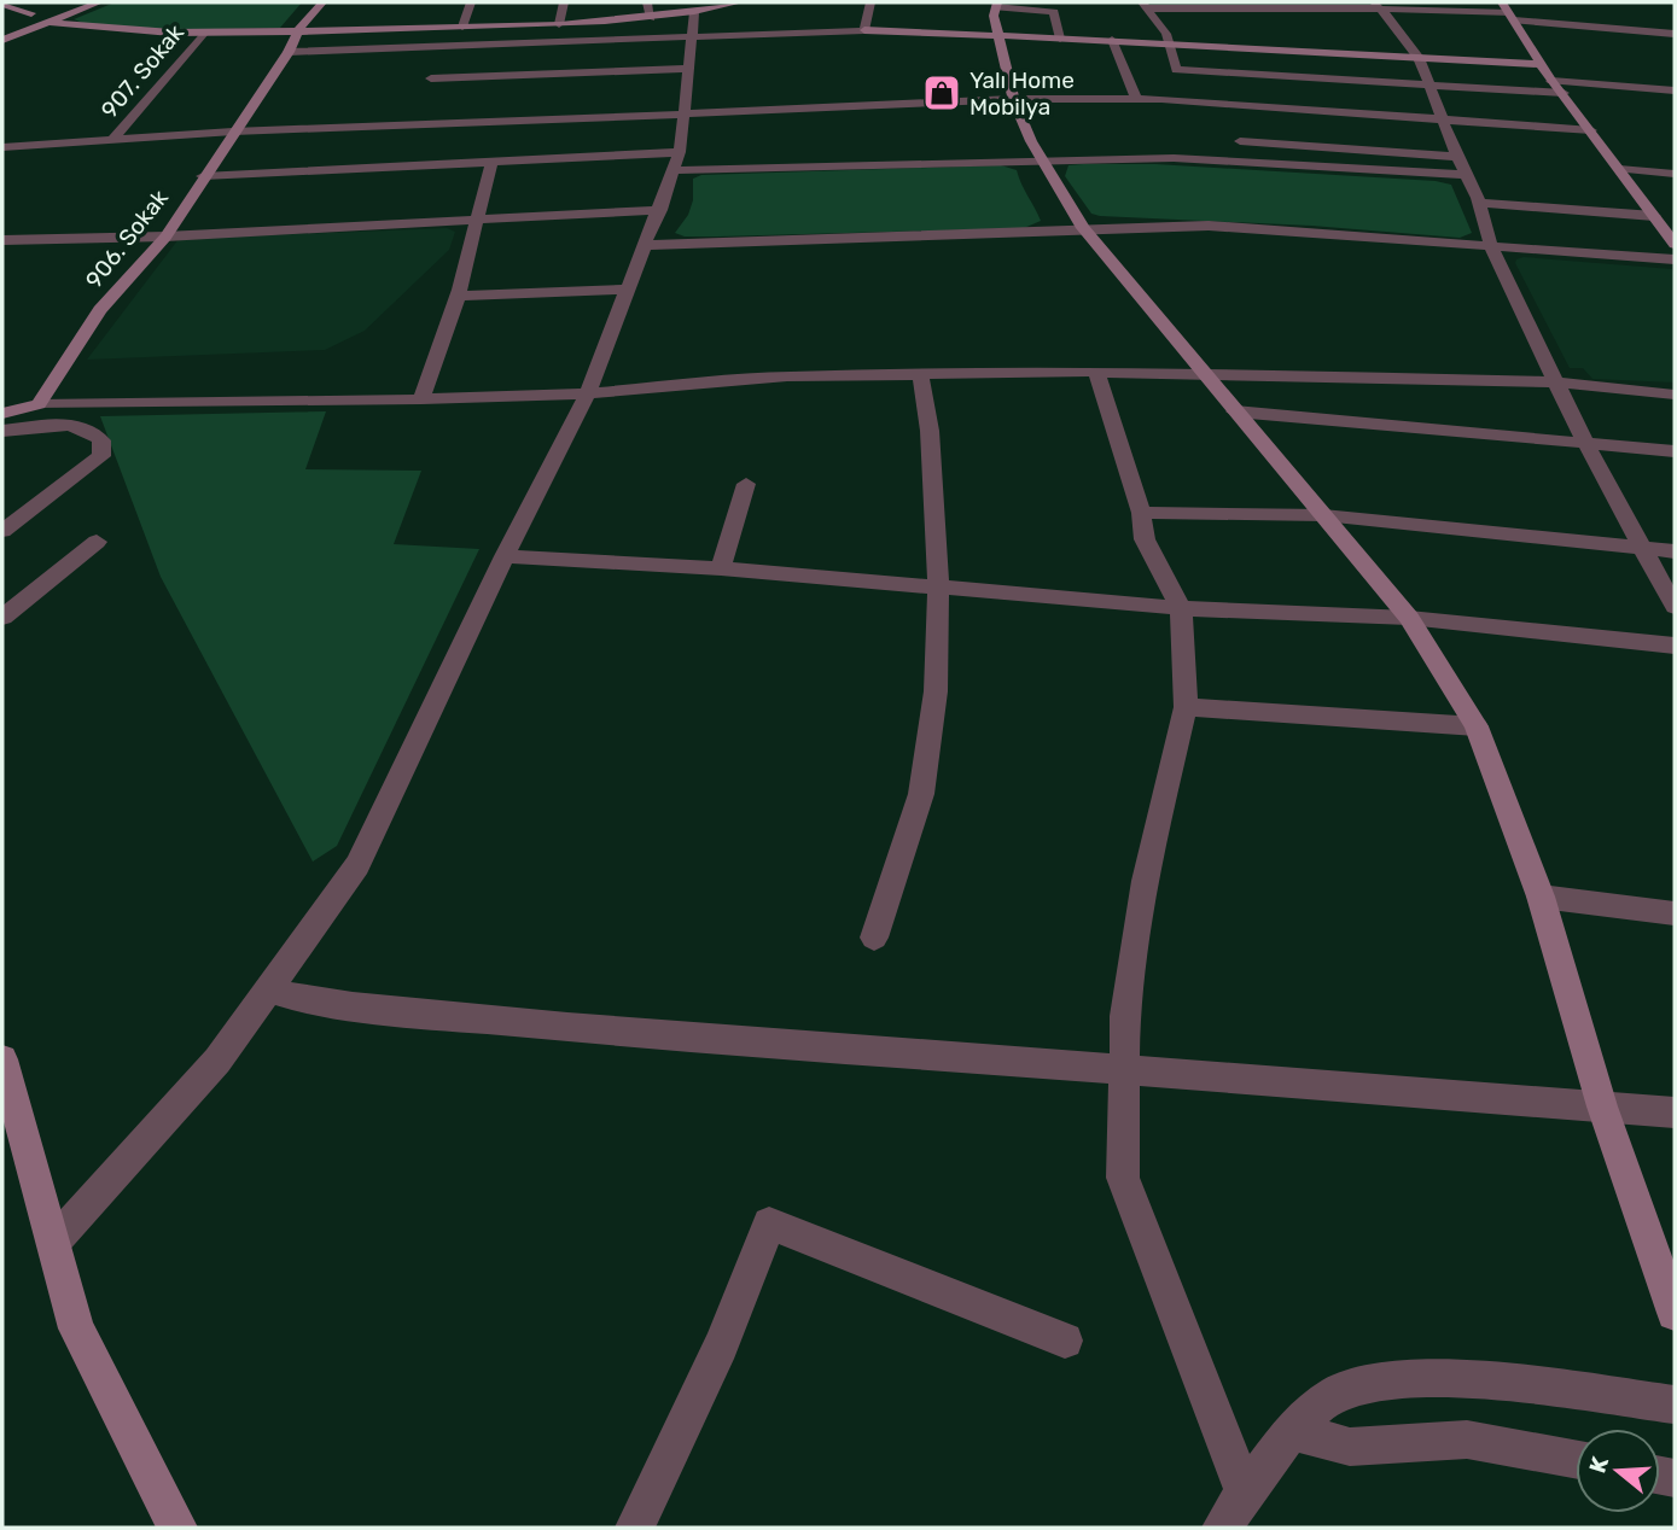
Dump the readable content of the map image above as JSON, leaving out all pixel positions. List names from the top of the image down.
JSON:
{
  "streets": {
    "street": ["907. Sokak", "906. Sokak"]
  },
  "places": {
    "shop": ["Yalı Home Mobilya"]
  },
  "north": "left"
}
